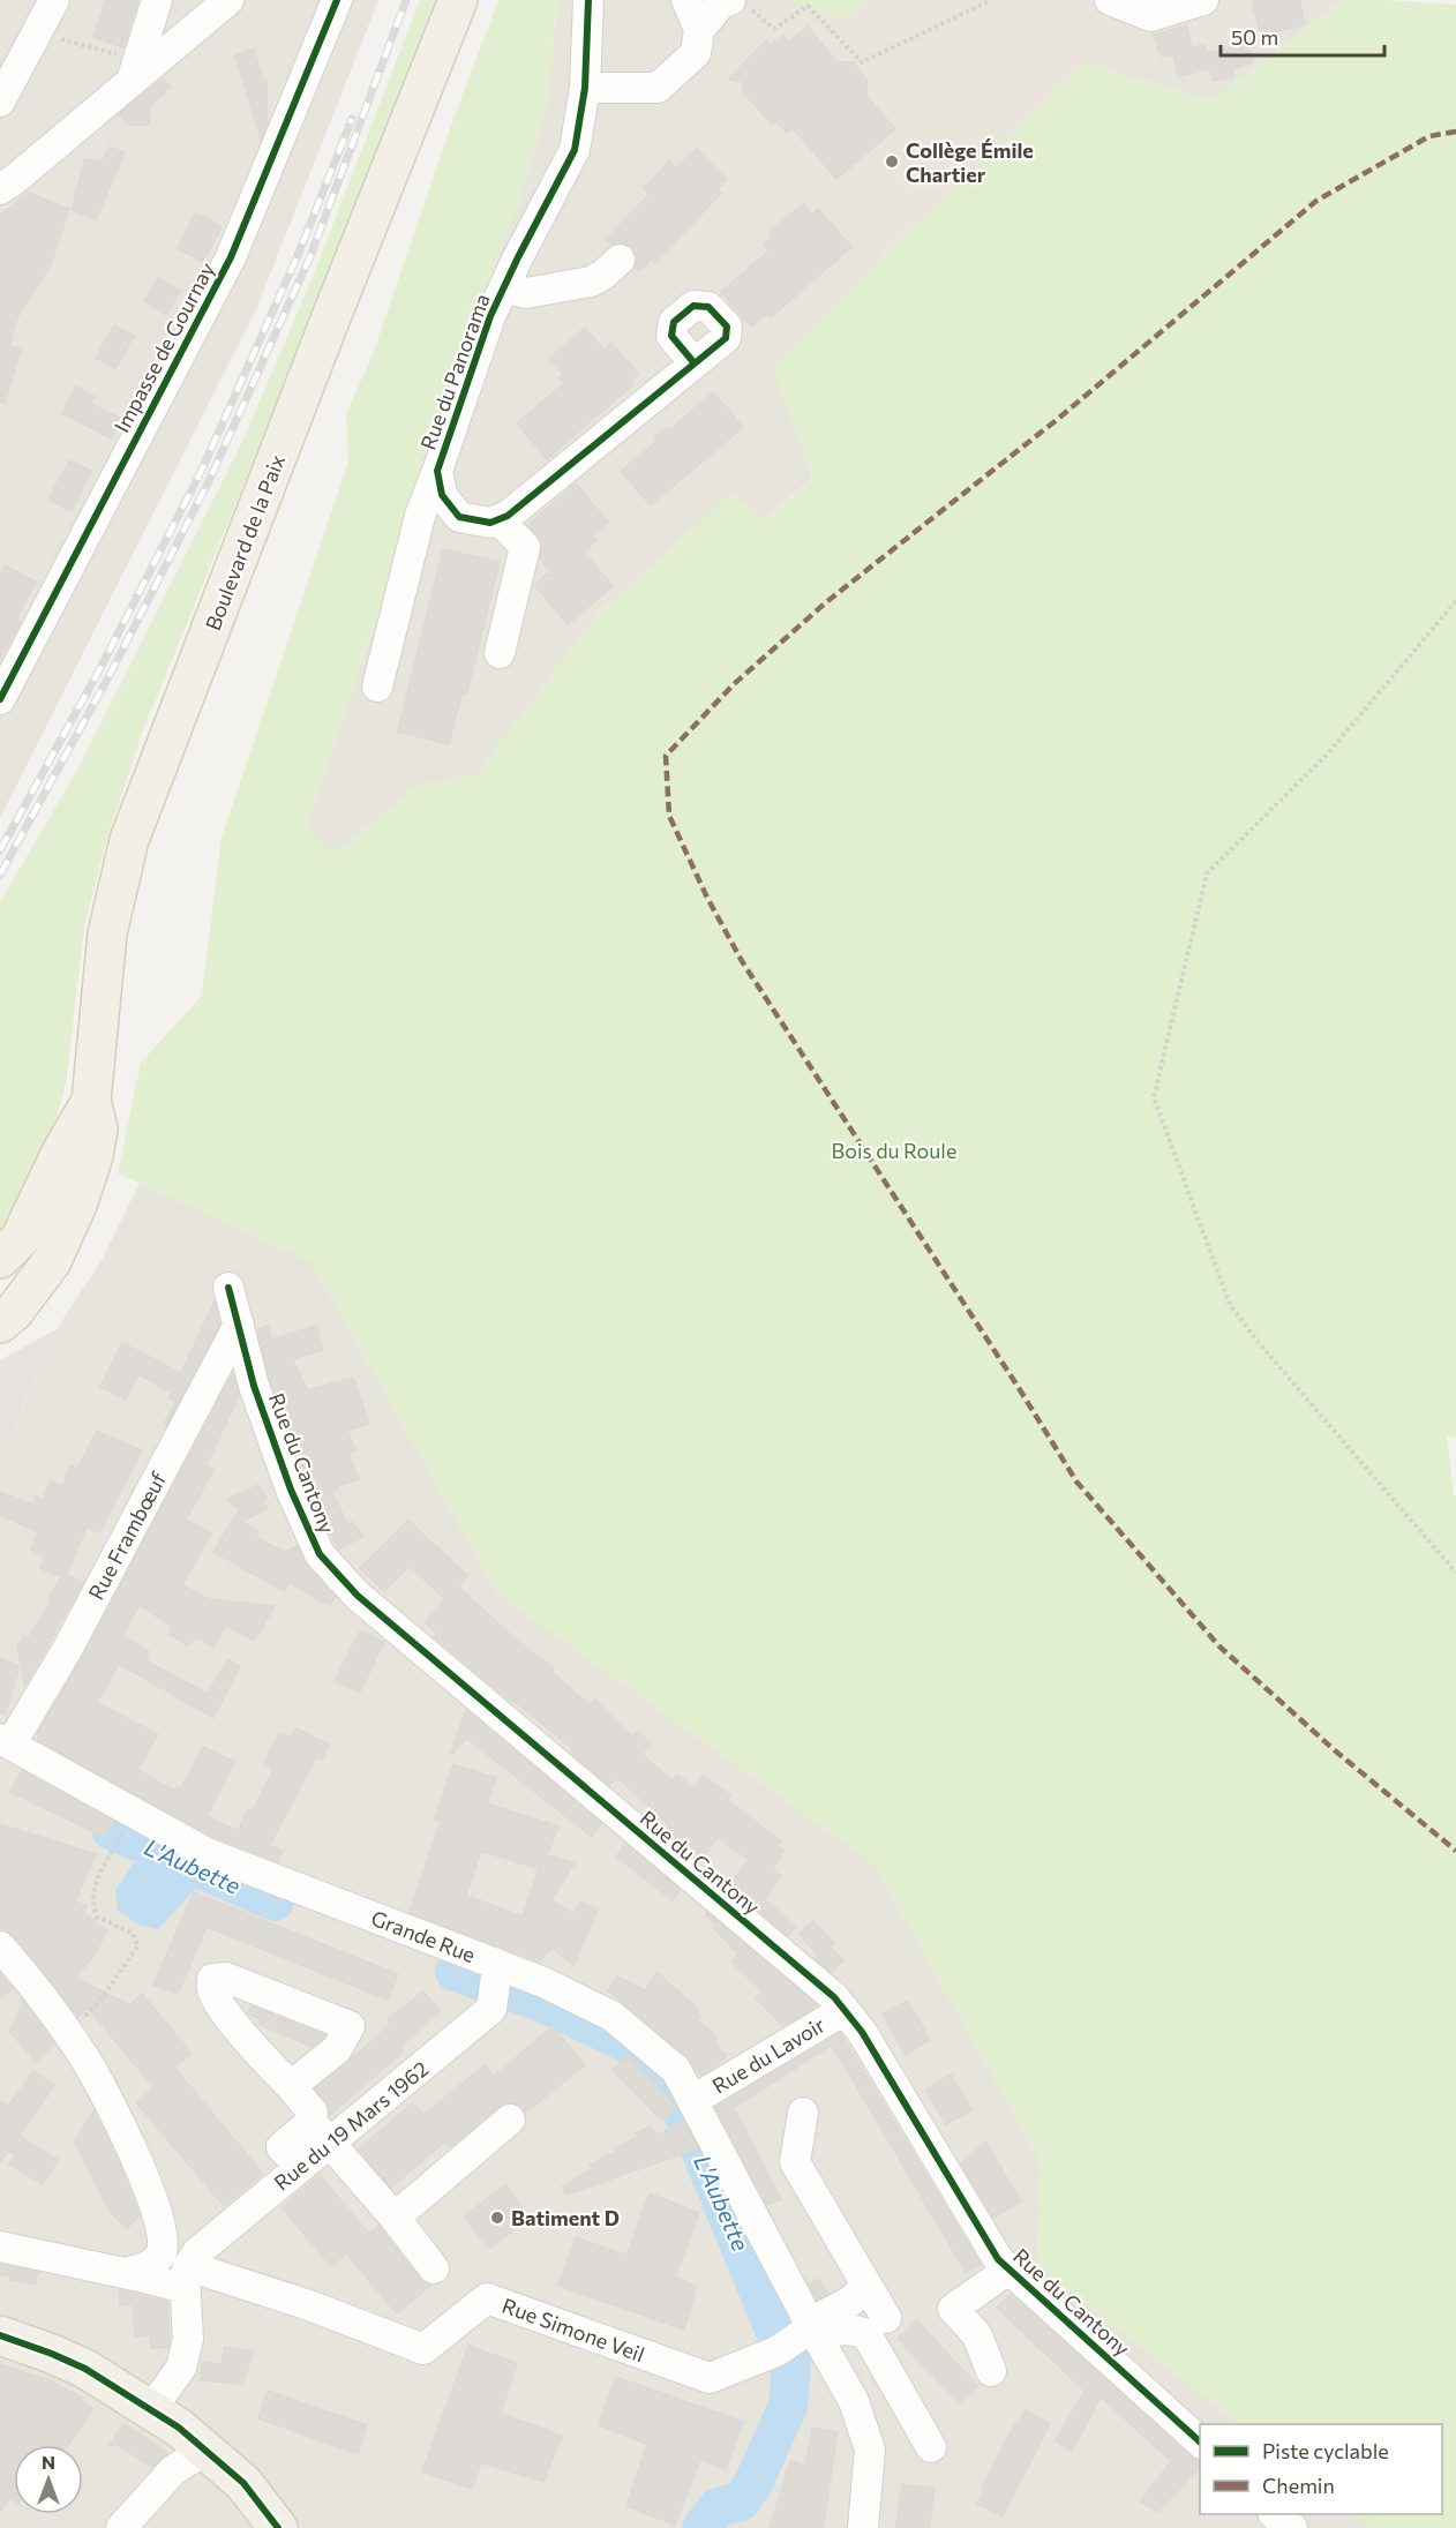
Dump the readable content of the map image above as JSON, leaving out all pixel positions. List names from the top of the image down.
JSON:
{
  "streets": {
    "main road": ["Boulevard de la Paix"],
    "street": [
      "Impasse de Gournay",
      "Rue du Panorama",
      "Rue du Cantony",
      "Rue Frambœuf",
      "Grande Rue",
      "Rue du Lavoir",
      "Rue du 19 Mars 1962",
      "Rue Simone Veil"
    ]
  },
  "crossings": [
    ["Rue du Cantony", "Rue Frambœuf"],
    ["Rue du Cantony", "Rue du Lavoir"],
    ["Rue Frambœuf", "Grande Rue"],
    ["Grande Rue", "Rue du Lavoir"],
    ["Grande Rue", "Rue du 19 Mars 1962"],
    ["Grande Rue", "Rue Simone Veil"],
    ["Rue du 19 Mars 1962", "Rue Simone Veil"]
  ],
  "water": ["L'Aubette"],
  "parks": ["Bois du Roule"],
  "places": ["Collège Émile Chartier", "Batiment D"],
  "legend": ["Piste cyclable", "Chemin"],
  "scale_bar": "50 m",
  "north": "top"
}
